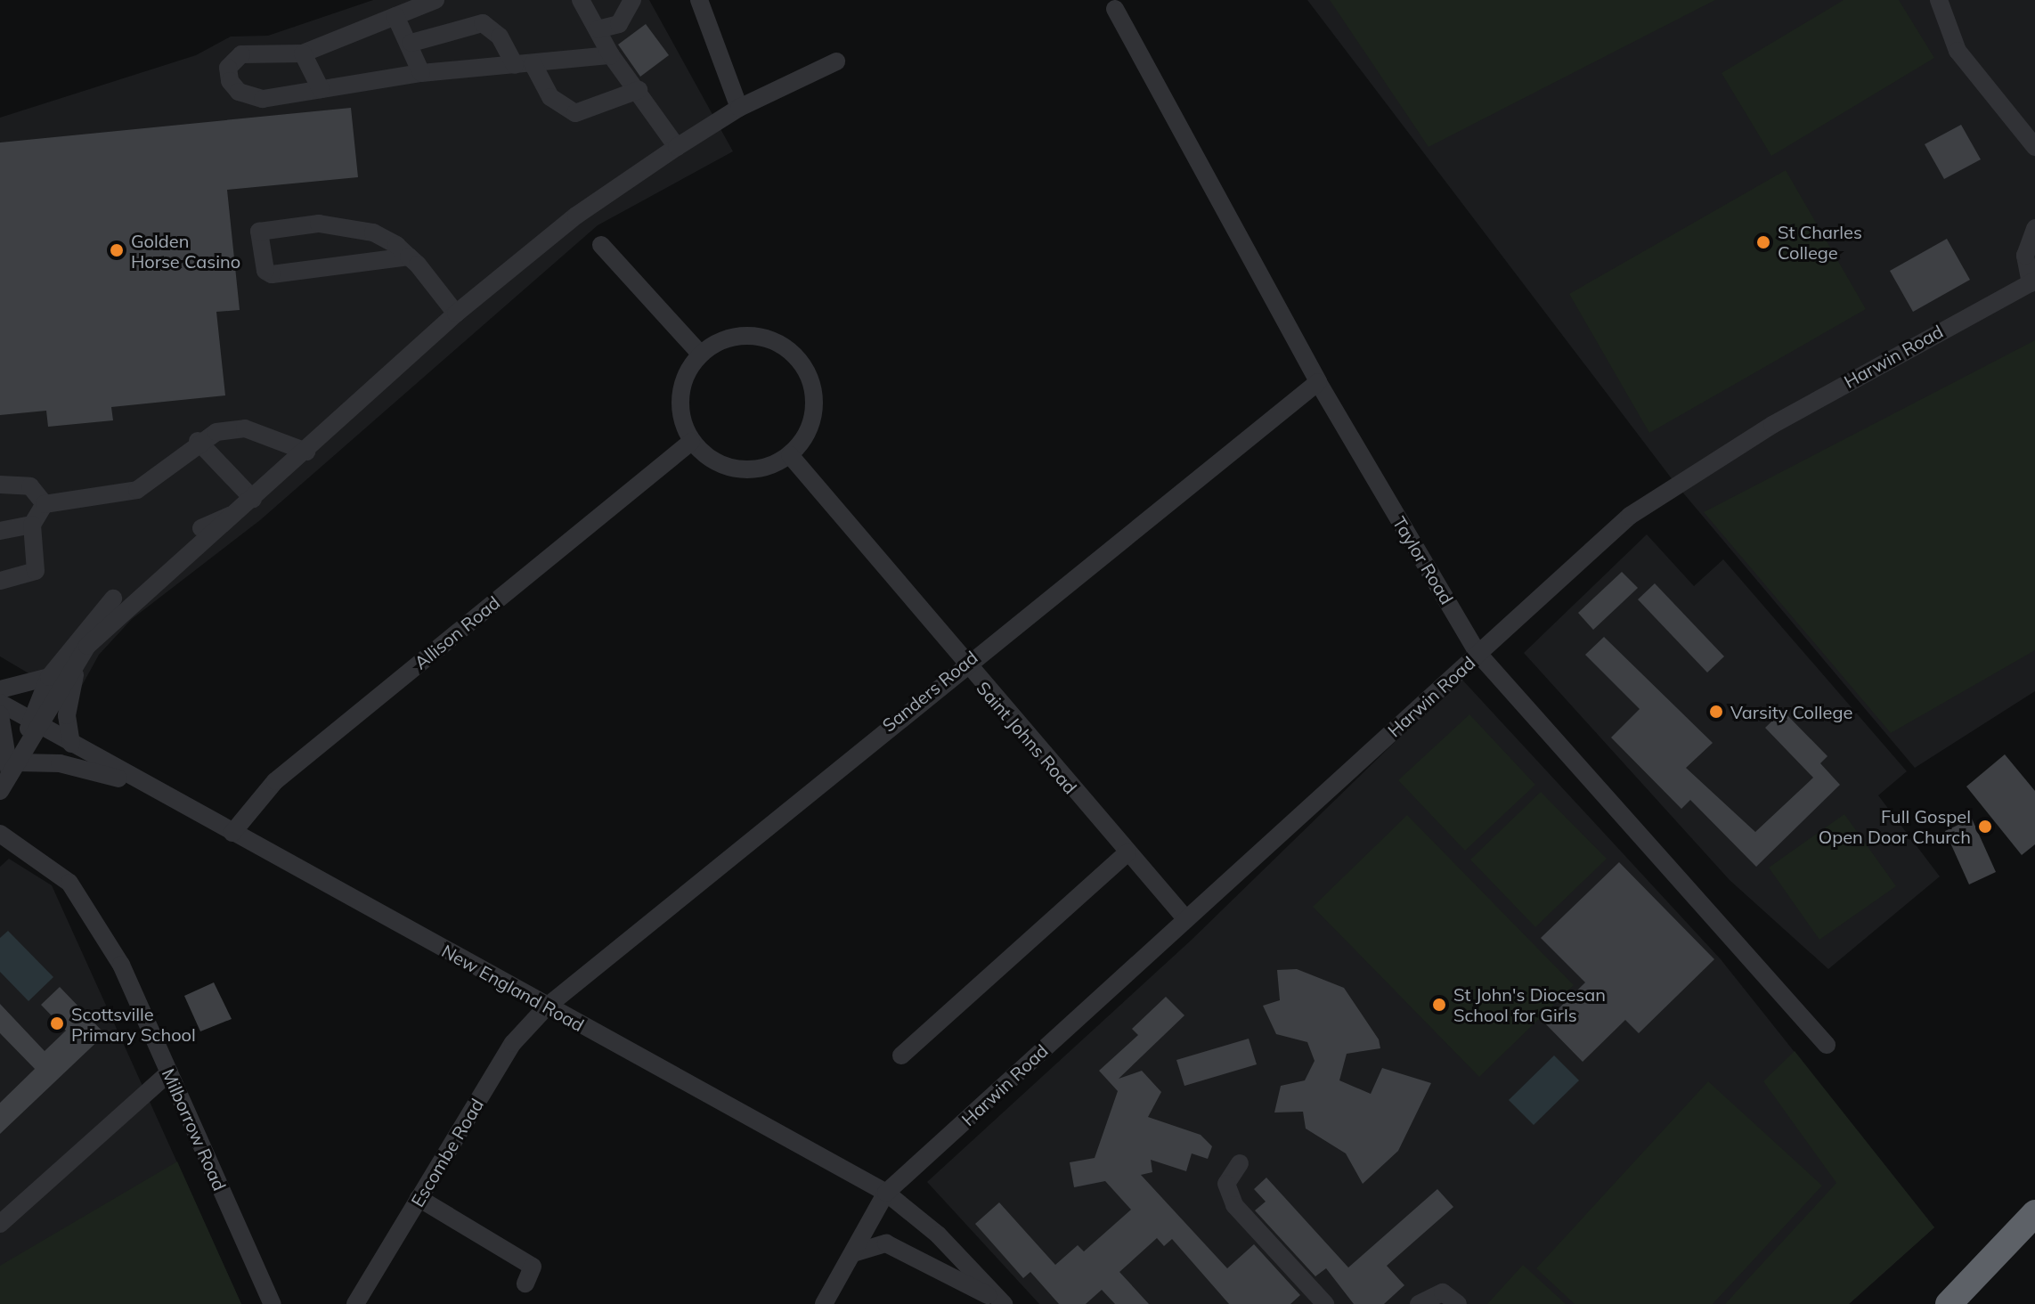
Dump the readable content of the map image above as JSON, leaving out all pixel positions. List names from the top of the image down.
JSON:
{
  "streets": {
    "street": [
      "Harwin Road",
      "Taylor Road",
      "Allison Road",
      "Sanders Road",
      "Saint Johns Road",
      "New England Road",
      "Milborrow Road",
      "Escombe Road"
    ]
  },
  "crossings": [
    ["Harwin Road", "Taylor Road"],
    ["Harwin Road", "Saint Johns Road"],
    ["Harwin Road", "New England Road"],
    ["Taylor Road", "Sanders Road"],
    ["Allison Road", "Saint Johns Road"],
    ["Allison Road", "New England Road"],
    ["Sanders Road", "Saint Johns Road"],
    ["Sanders Road", "New England Road"],
    ["Sanders Road", "Escombe Road"],
    ["New England Road", "Escombe Road"]
  ],
  "places": [
    "St Charles College",
    "Golden Horse Casino",
    "Varsity College",
    "Full Gospel Open Door Church",
    "St John's Diocesan School for Girls",
    "Scottsville Primary School"
  ]
}
